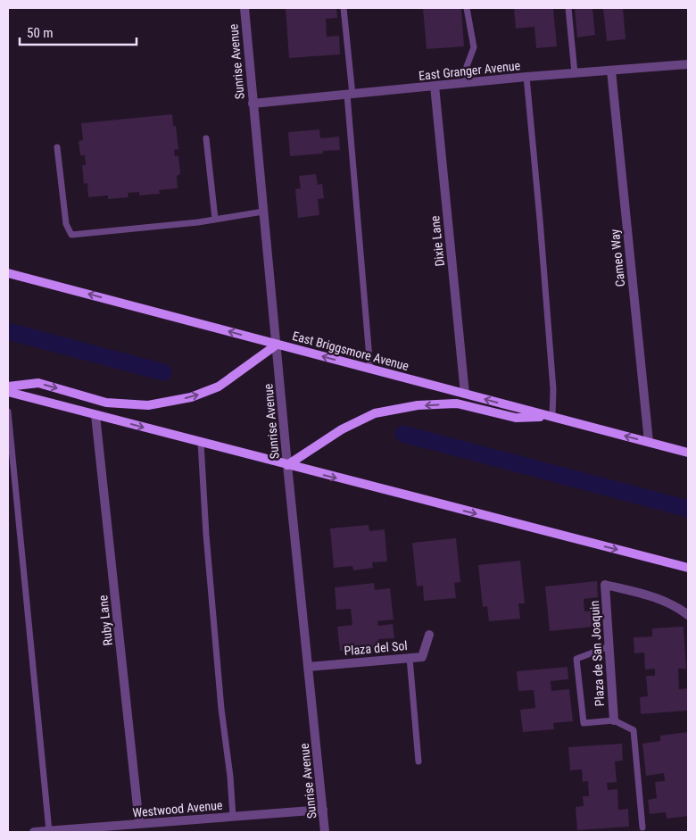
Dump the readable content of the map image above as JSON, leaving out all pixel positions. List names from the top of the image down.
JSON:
{
  "streets": {
    "main road": ["East Briggsmore Avenue"],
    "street": [
      "Sunrise Avenue",
      "East Granger Avenue",
      "Dixie Lane",
      "Cameo Way",
      "Ruby Lane",
      "Plaza del Sol",
      "Plaza de San Joaquin",
      "Westwood Avenue"
    ]
  },
  "crossings": [
    ["Sunrise Avenue", "East Granger Avenue"],
    ["Sunrise Avenue", "East Briggsmore Avenue"],
    ["Sunrise Avenue", "Plaza del Sol"],
    ["Sunrise Avenue", "Westwood Avenue"],
    ["East Granger Avenue", "Dixie Lane"],
    ["East Granger Avenue", "Cameo Way"],
    ["Dixie Lane", "East Briggsmore Avenue"],
    ["Cameo Way", "East Briggsmore Avenue"],
    ["Ruby Lane", "Westwood Avenue"]
  ],
  "one_way": ["East Briggsmore Avenue"],
  "scale_bar": "50 m"
}
